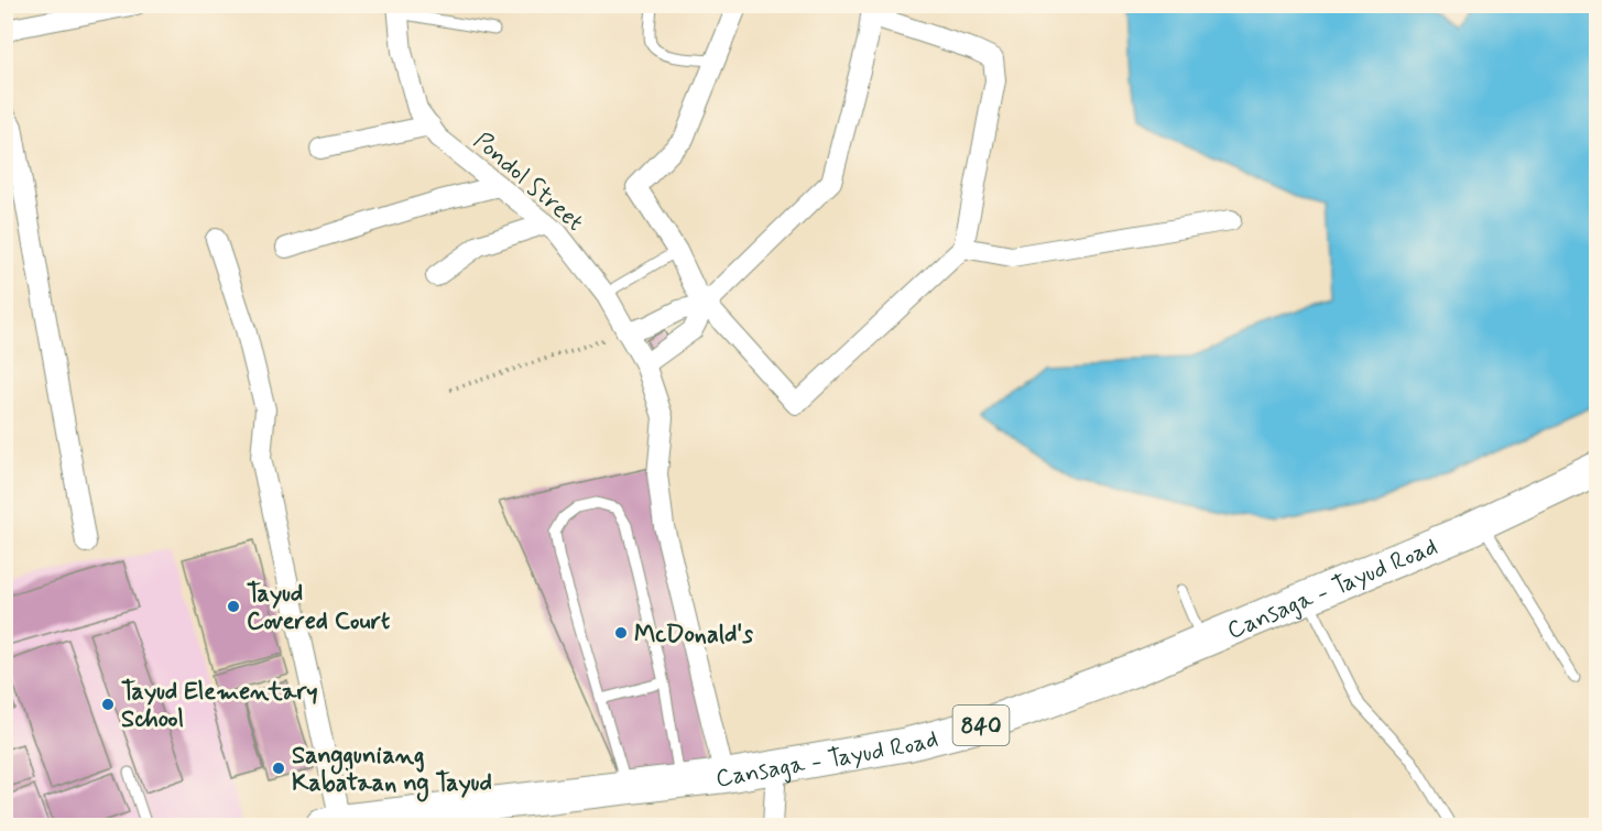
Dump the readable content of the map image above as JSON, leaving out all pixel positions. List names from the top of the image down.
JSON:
{
  "streets": {
    "highway": ["Cansaga - Tayud Road", "840"],
    "street": ["Pondol Street"]
  },
  "crossings": [
    ["Pondol Street", "Cansaga - Tayud Road"]
  ],
  "places": [
    "Tayud Covered Court",
    "McDonald's",
    "Tayud Elementary School",
    "Sangguniang Kabataan ng Tayud"
  ]
}
